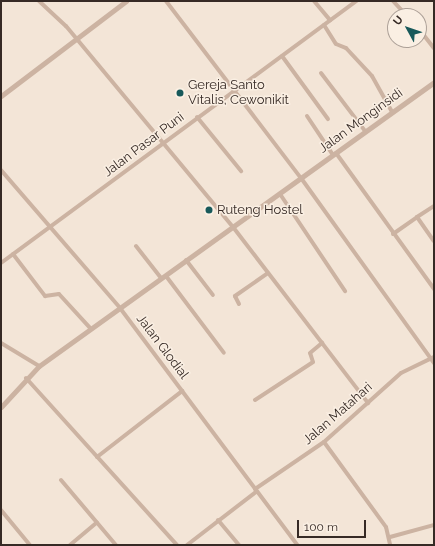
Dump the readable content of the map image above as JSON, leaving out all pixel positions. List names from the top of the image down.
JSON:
{
  "streets": {
    "street": [
      "Jalan Monginsidi",
      "Jalan Pasar Puni",
      "Jalan Glodial",
      "Jalan Matahari"
    ]
  },
  "crossings": [
    ["Jalan Monginsidi", "Jalan Glodial"],
    ["Jalan Pasar Puni", "Jalan Glodial"],
    ["Jalan Glodial", "Jalan Matahari"]
  ],
  "places": ["Gereja Santo Vitalis, Cewonikit", "Ruteng Hostel"],
  "scale_bar": "100 m",
  "north": "top left"
}
